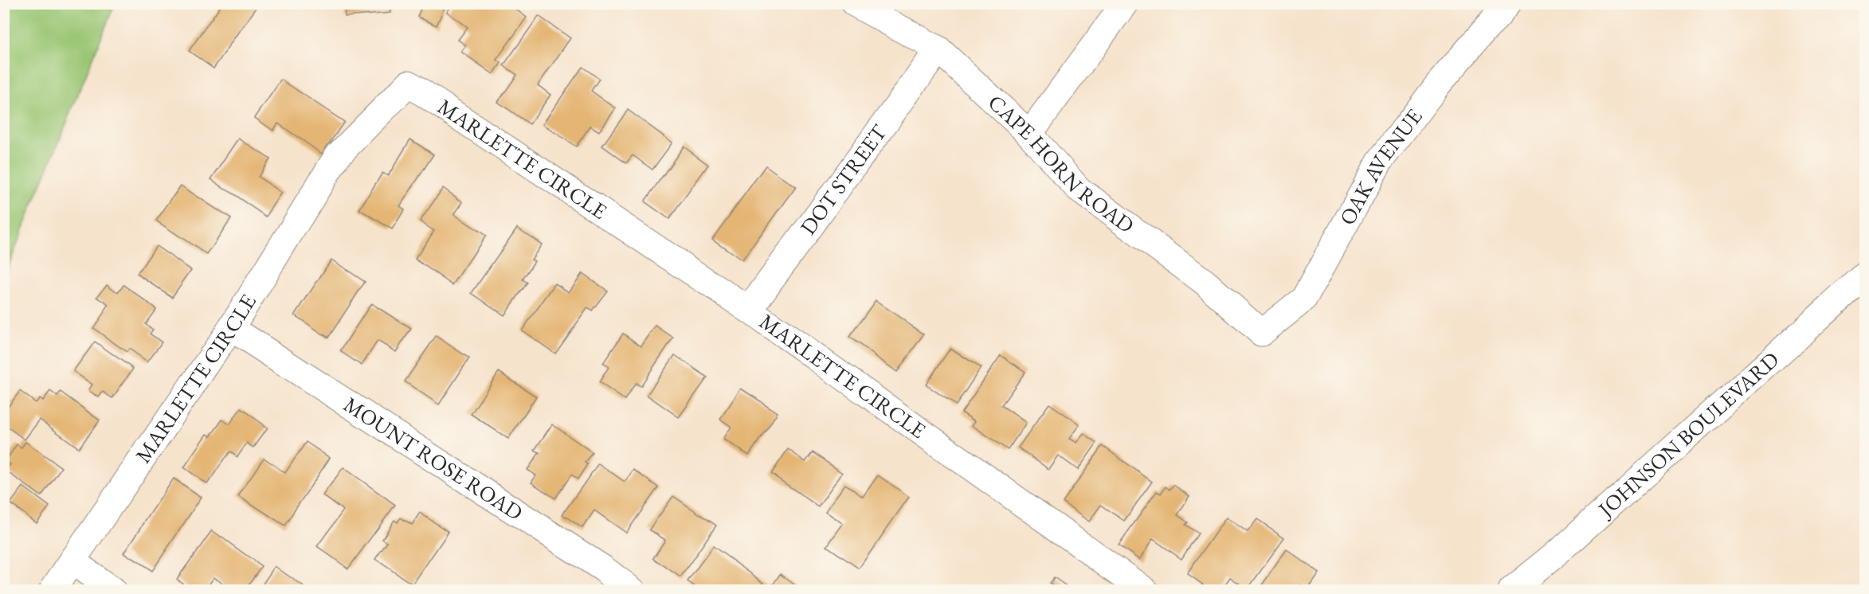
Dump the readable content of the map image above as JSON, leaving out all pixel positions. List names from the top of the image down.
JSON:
{
  "streets": {
    "street": [
      "MARLETTE CIRCLE",
      "CAPE HORN ROAD",
      "OAK AVENUE",
      "DOT STREET",
      "JOHNSON BOULEVARD",
      "MOUNT ROSE ROAD"
    ]
  },
  "crossings": [
    ["MARLETTE CIRCLE", "DOT STREET"],
    ["MARLETTE CIRCLE", "MOUNT ROSE ROAD"],
    ["CAPE HORN ROAD", "OAK AVENUE"],
    ["CAPE HORN ROAD", "DOT STREET"]
  ]
}
